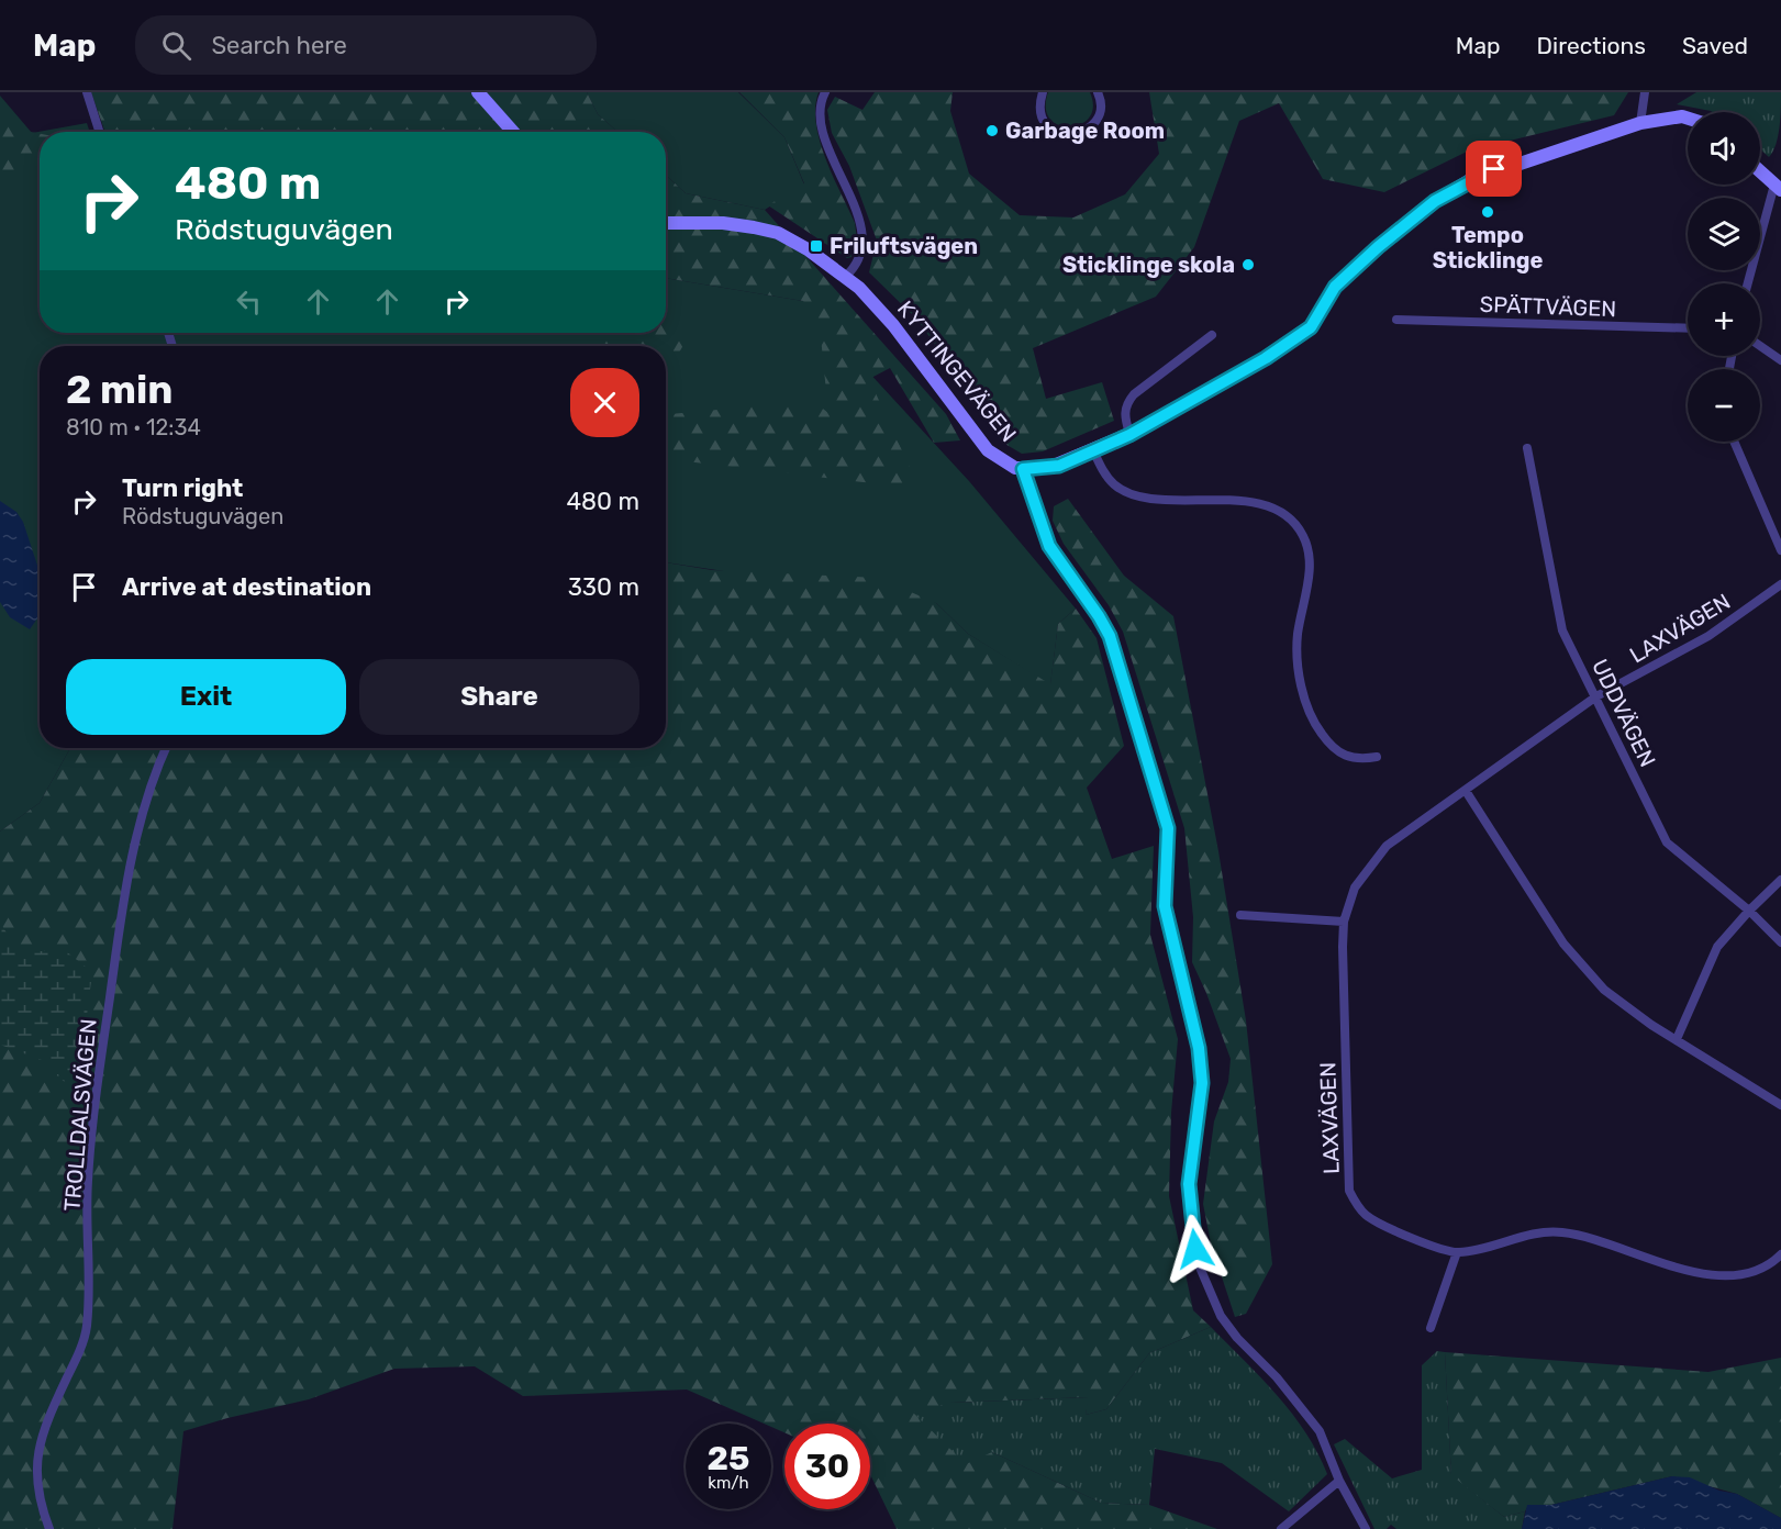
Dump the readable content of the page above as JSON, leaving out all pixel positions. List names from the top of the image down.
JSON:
{
  "streets": {
    "street": [
      "SPÄTTVÄGEN",
      "KYTTINGEVÄGEN",
      "LAXVÄGEN",
      "UDDVÄGEN",
      "TROLLDALSVÄGEN"
    ]
  },
  "crossings": [
    ["LAXVÄGEN", "UDDVÄGEN"]
  ],
  "places": {
    "other": ["Garbage Room", "Tempo Sticklinge", "Sticklinge skola"],
    "transit": ["Friluftsvägen"]
  },
  "page": {
    "header": "Map",
    "search": "Search here",
    "nav": ["Map", "Directions", "Saved"],
    "map_buttons": ["+", "−"],
    "turn": ["480 m", "Rödstuguvägen"],
    "heading": ["2 min", "810 m · 12:34"],
    "list": [
      {
        "name": "Turn right",
        "note": "Rödstuguvägen",
        "value": "480 m"
      },
      {
        "name": "Arrive at destination",
        "value": "330 m"
      }
    ],
    "buttons": ["Exit", "Share"],
    "speed": "25 km/h",
    "limit": "30"
  }
}
